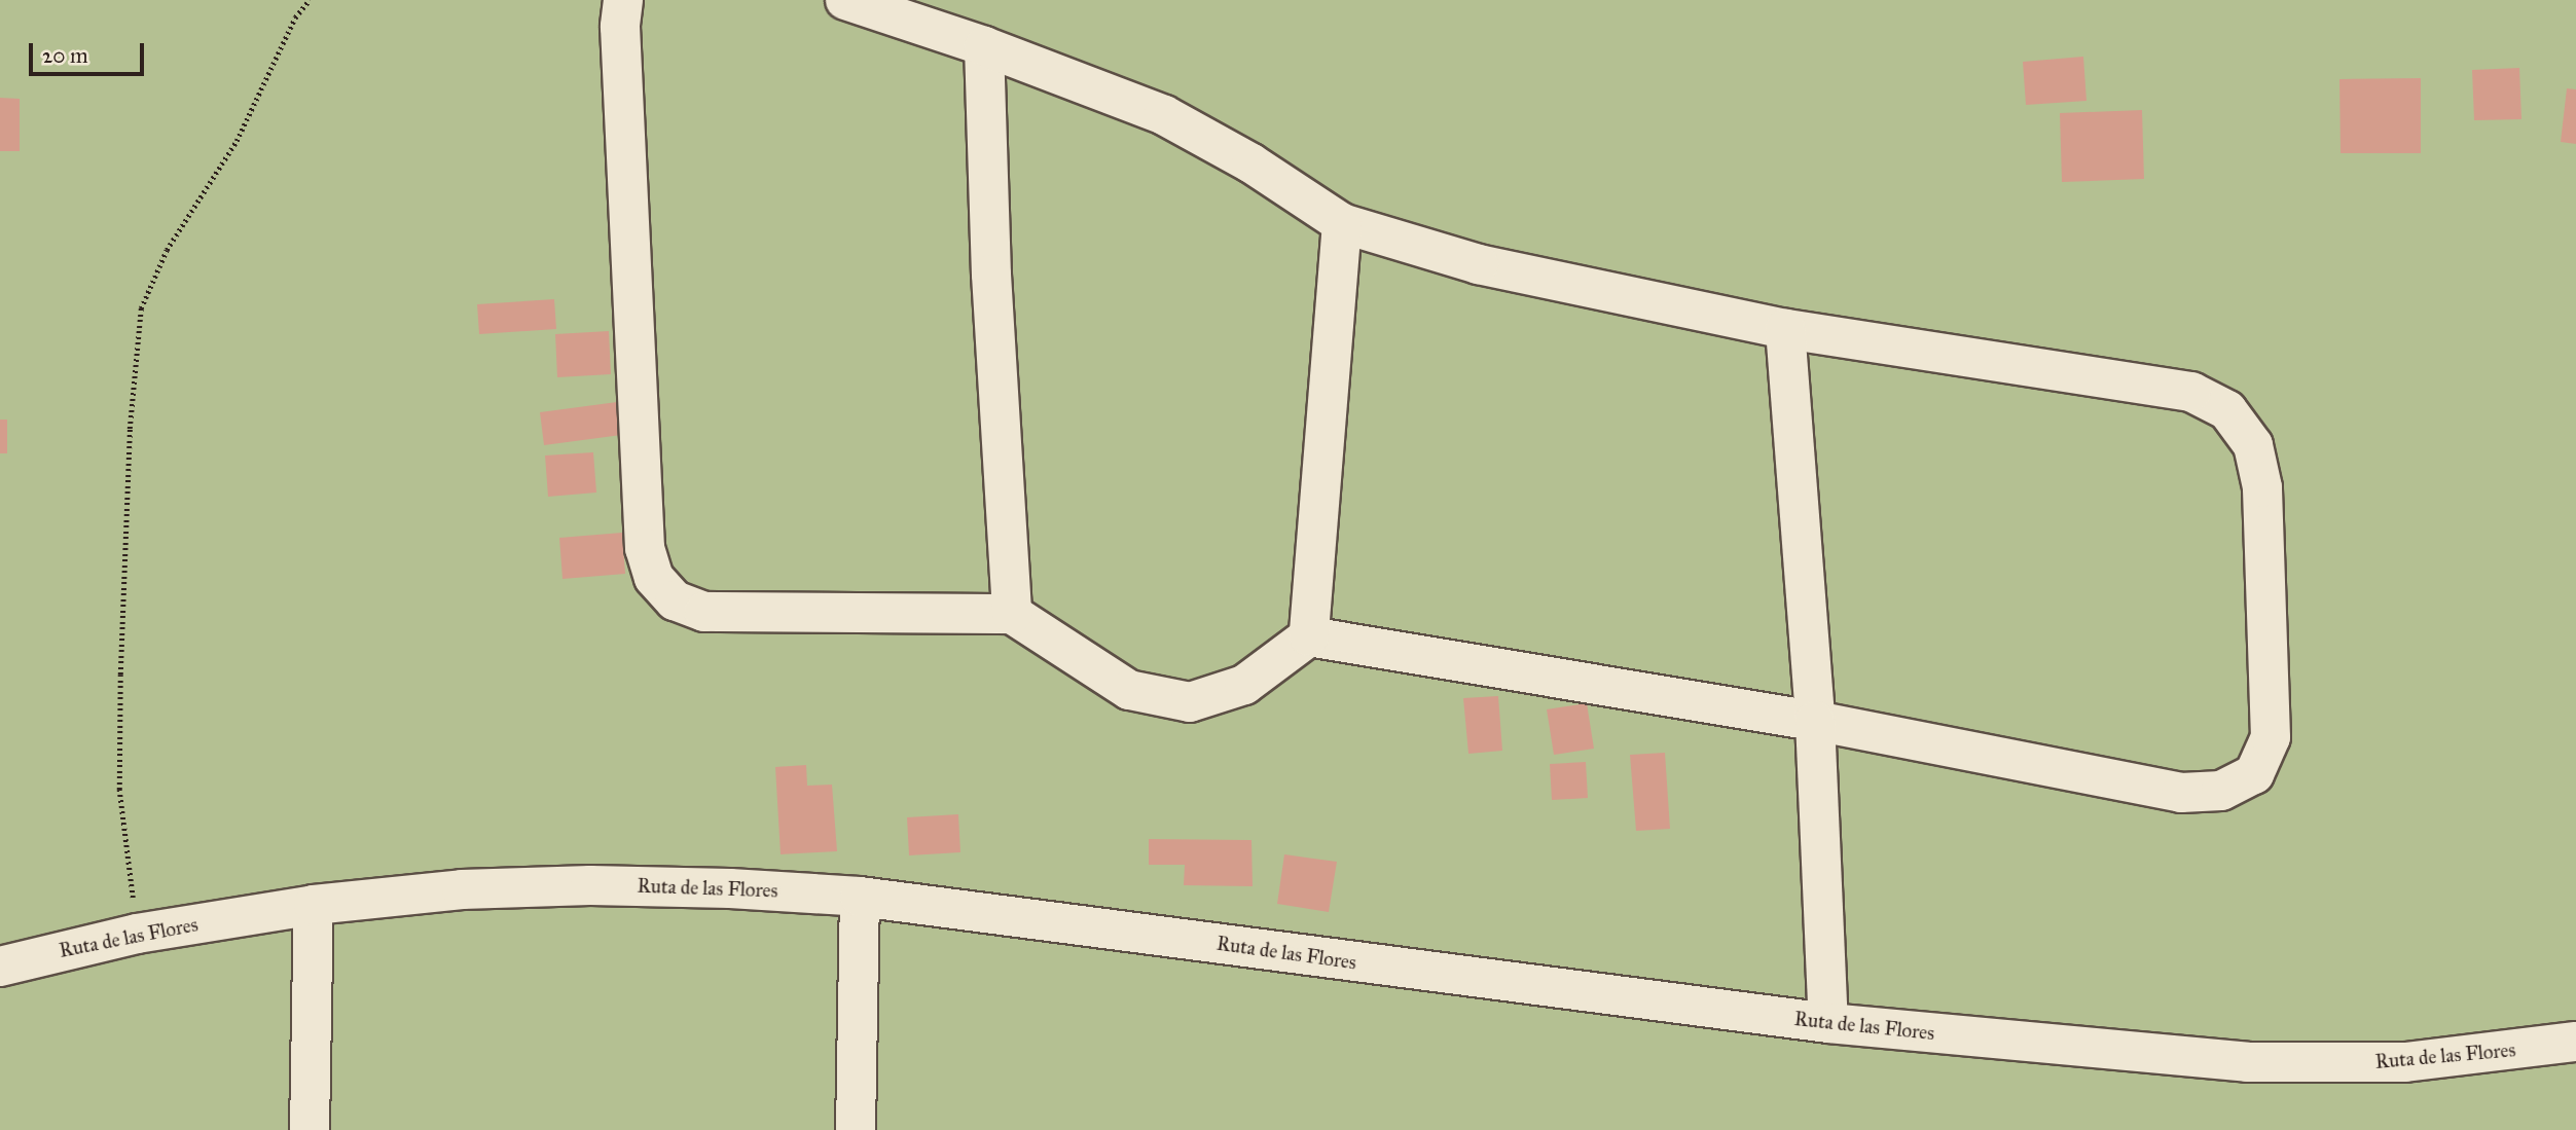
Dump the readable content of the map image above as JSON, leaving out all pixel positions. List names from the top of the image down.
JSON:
{
  "streets": {
    "street": ["Ruta de las Flores"]
  },
  "scale_bar": "20 m"
}
